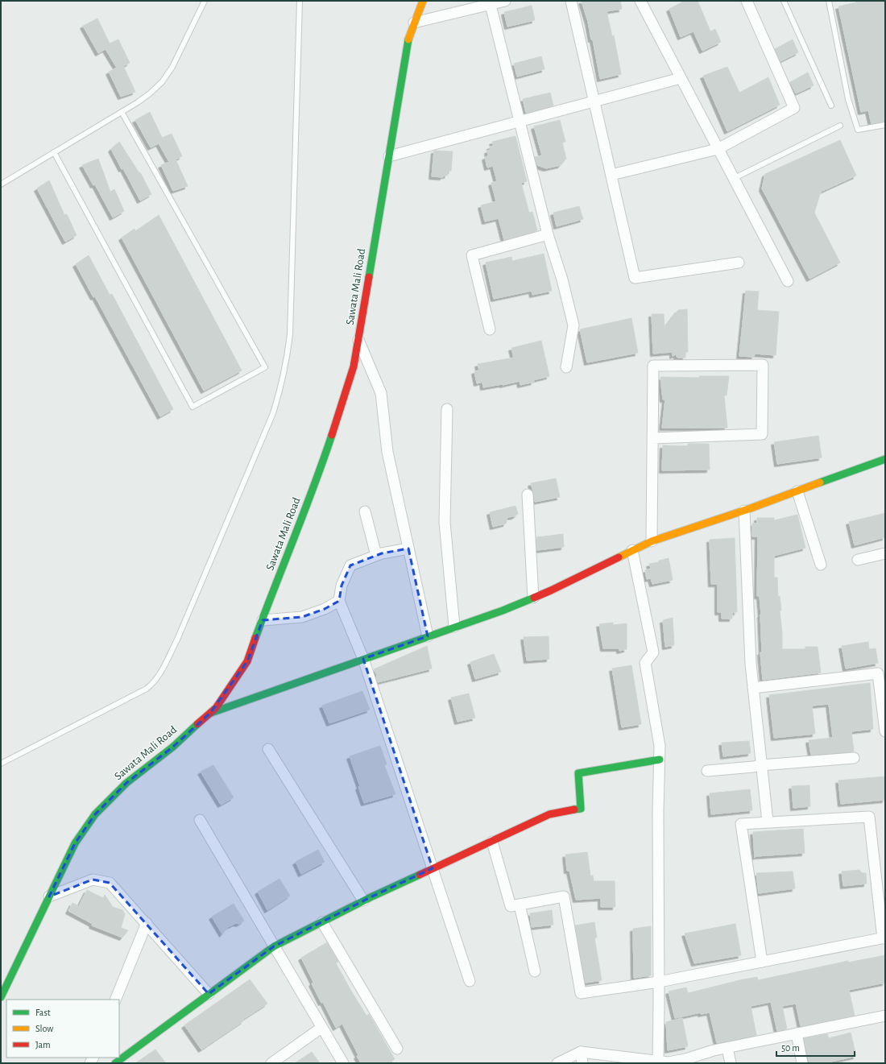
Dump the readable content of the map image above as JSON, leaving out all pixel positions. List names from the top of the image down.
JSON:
{
  "streets": {
    "street": ["Sawata Mali Road"]
  },
  "legend": ["Fast", "Slow", "Jam"],
  "scale_bar": "50 m"
}
